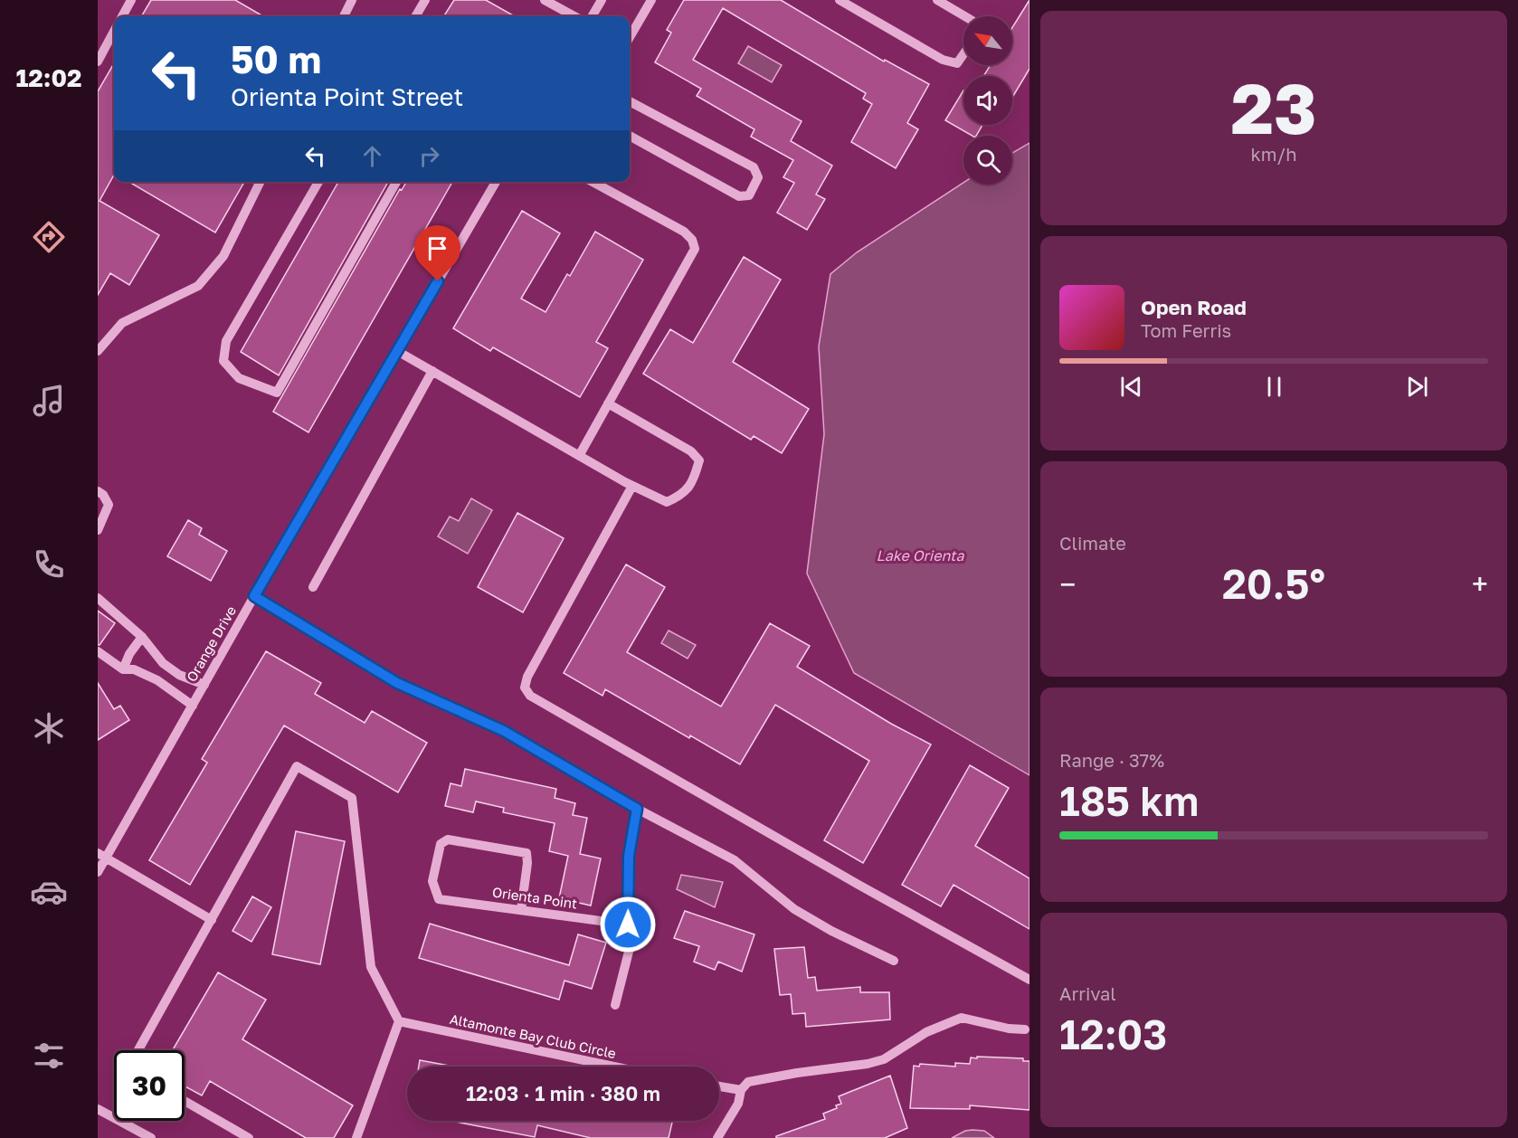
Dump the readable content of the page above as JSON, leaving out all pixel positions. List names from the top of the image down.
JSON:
{
  "streets": {
    "street": ["Orange Drive", "Orienta Point", "Altamonte Bay Club Circle"]
  },
  "water": ["Lake Orienta"],
  "north": "top left",
  "page": {
    "tabs": "12:02",
    "tile": [
      ["23", "km/h"],
      "Climate",
      ["Range · 37%", "185 km"],
      ["Arrival", "12:03"]
    ],
    "turn": ["50 m", "Orienta Point Street"],
    "song": ["Open Road", "Tom Ferris"],
    "heat": ["−", "20.5°", "+"],
    "limit": "30",
    "trip": "12:03 · 1 min · 380 m"
  }
}
